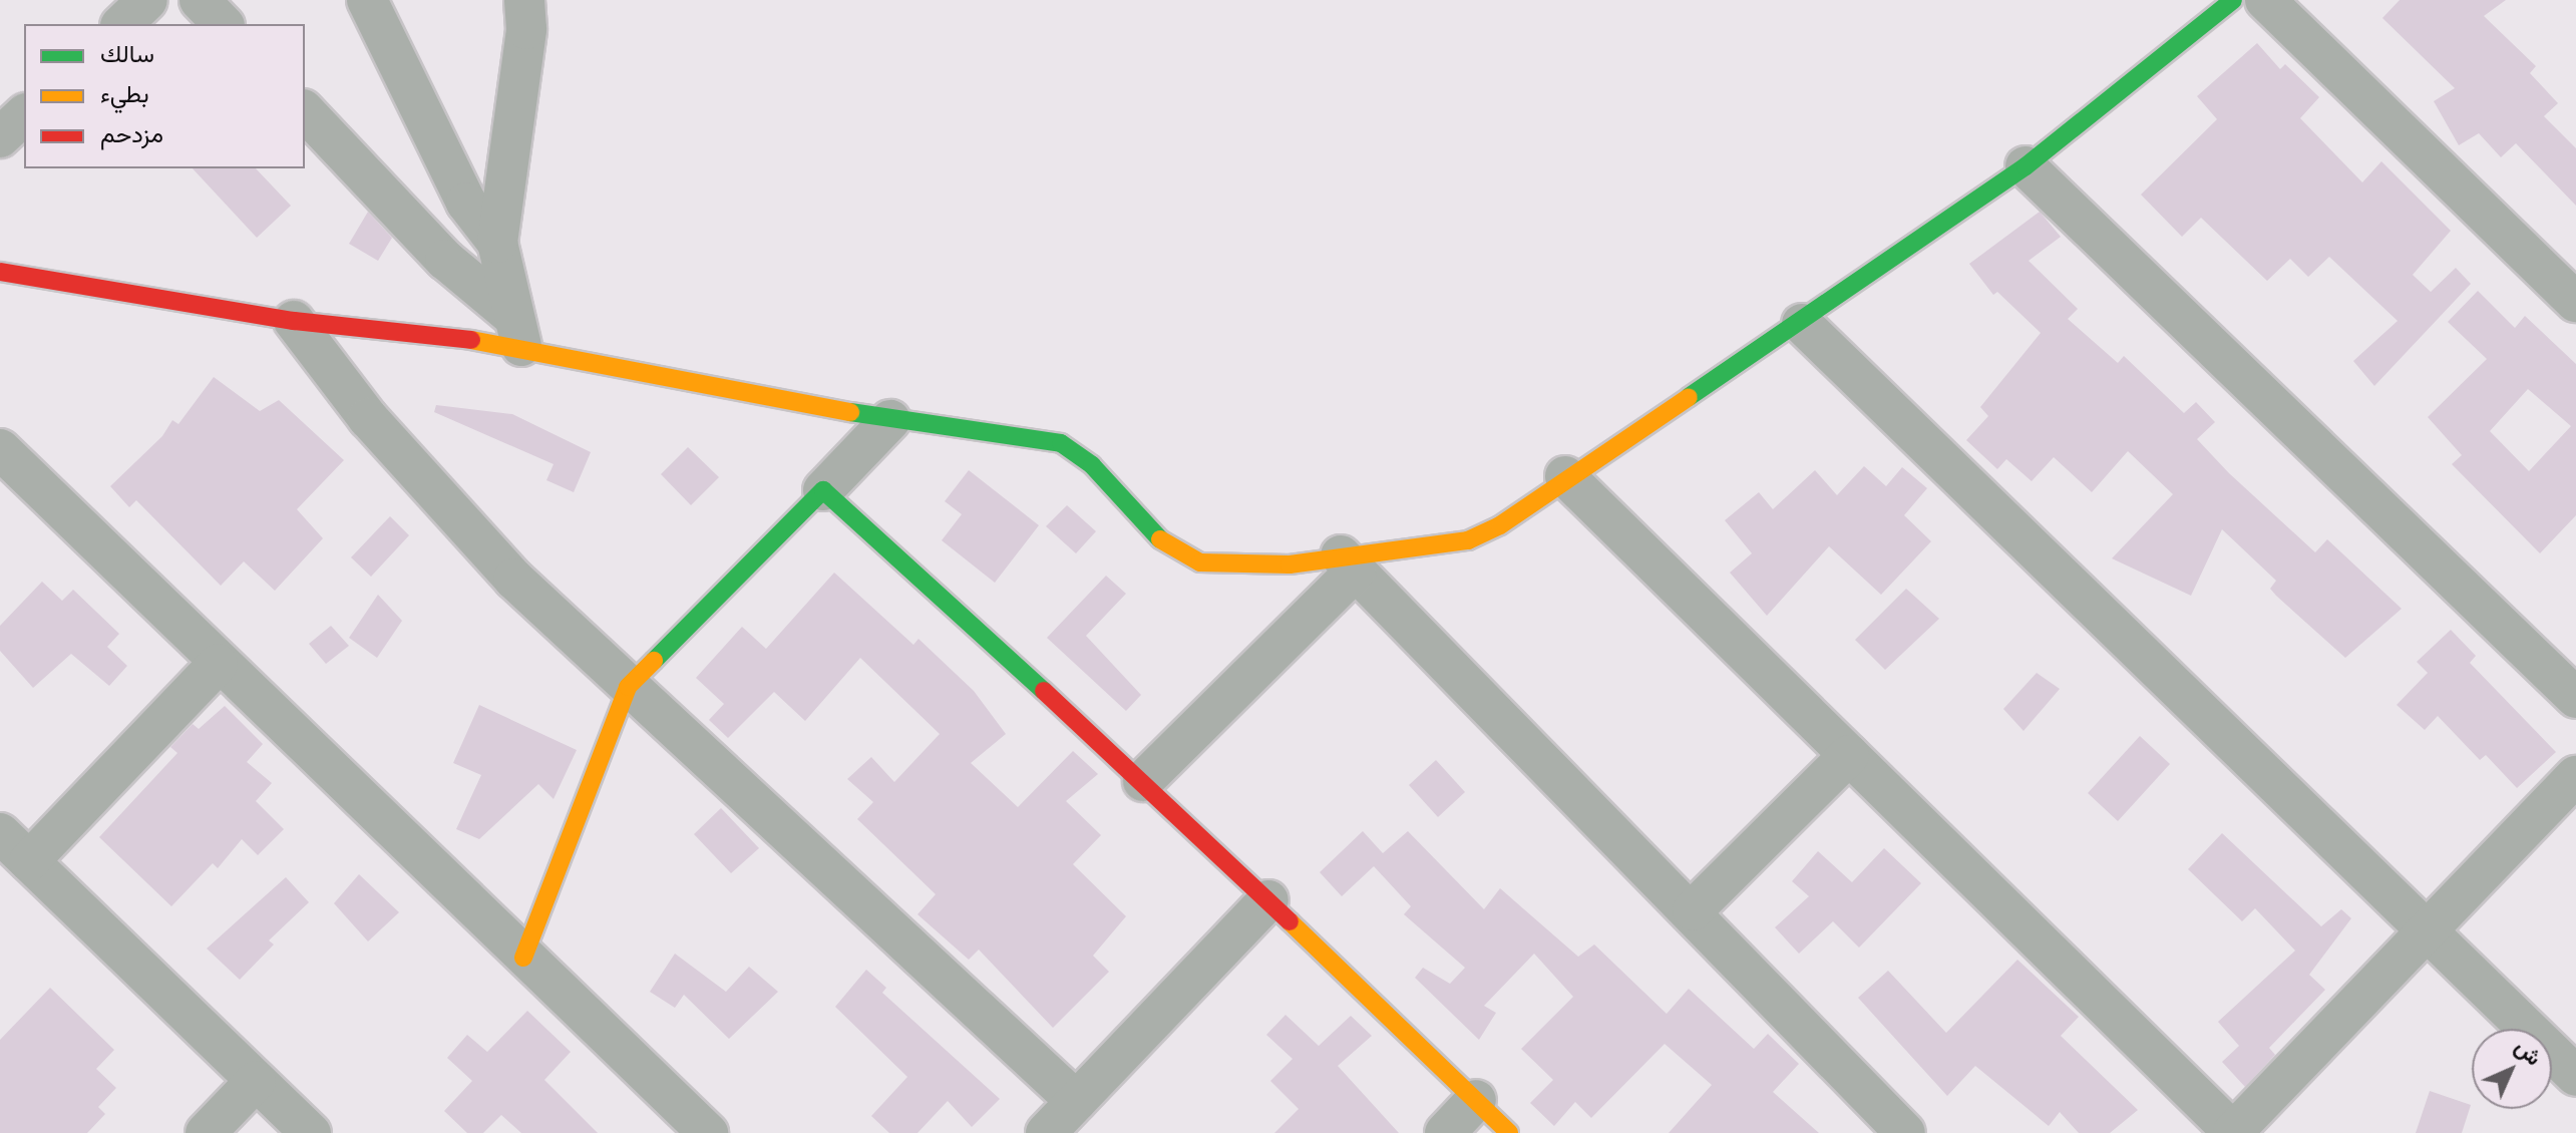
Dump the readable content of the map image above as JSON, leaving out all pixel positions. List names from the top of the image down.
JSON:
{
  "legend": ["سالك", "بطيء", "مزدحم"],
  "north": "top right"
}
